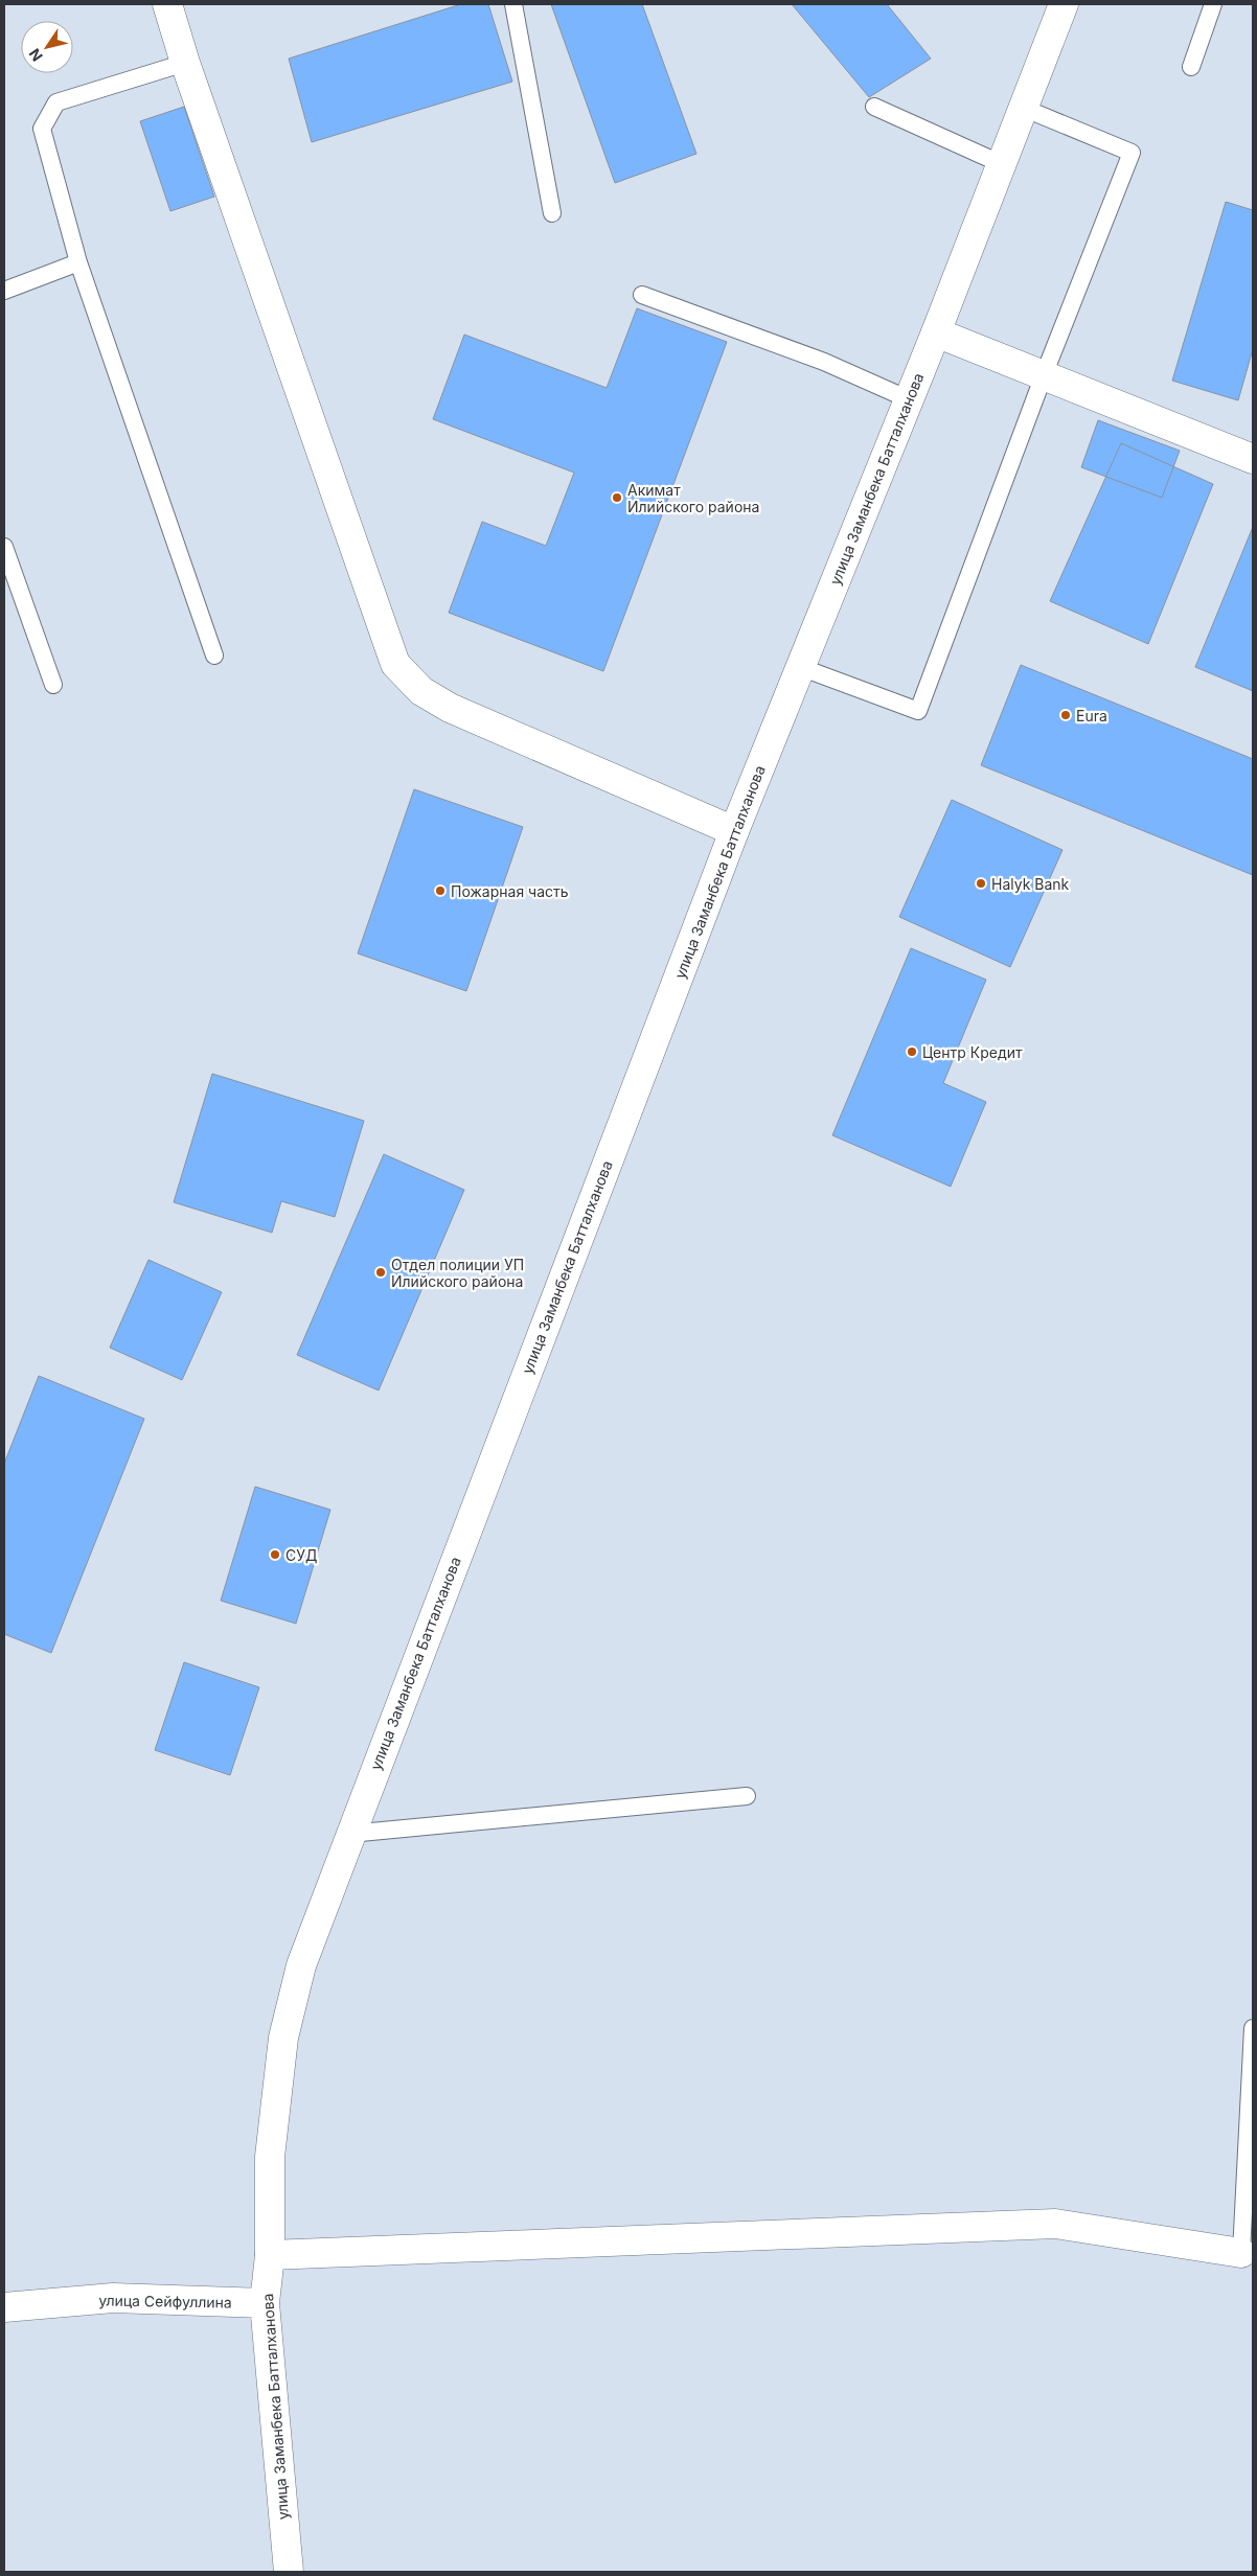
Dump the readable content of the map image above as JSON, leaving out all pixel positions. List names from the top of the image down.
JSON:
{
  "streets": {
    "main road": ["улица Заманбека Батталханова", "улица Сейфуллина"]
  },
  "crossings": [
    ["улица Заманбека Батталханова", "улица Сейфуллина"]
  ],
  "places": [
    "Акимат Илийского района",
    "Eura",
    "Halyk Bank",
    "Пожарная часть",
    "Центр Кредит",
    "Отдел полиции УП Илийского района",
    "СУД"
  ],
  "north": "bottom left"
}
